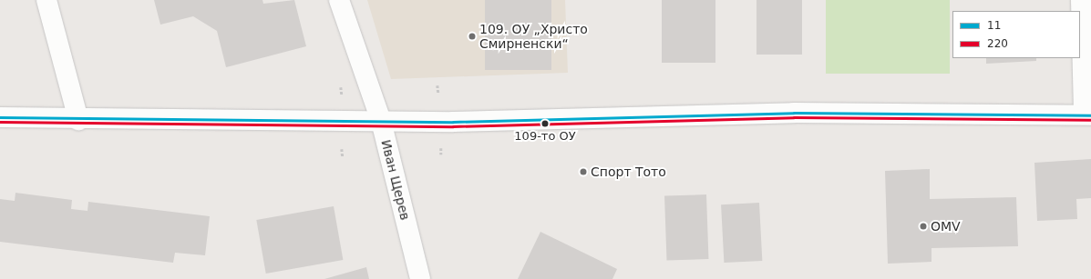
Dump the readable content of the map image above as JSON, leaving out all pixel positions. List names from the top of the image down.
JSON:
{
  "streets": {
    "street": ["Иван Щерев"]
  },
  "places": [
    "109. ОУ „Христо Смирненски“",
    "109-то ОУ",
    "Спорт Тото",
    "OMV"
  ],
  "lines": ["transit line 11", "transit line 220"],
  "legend": ["11", "220"]
}
